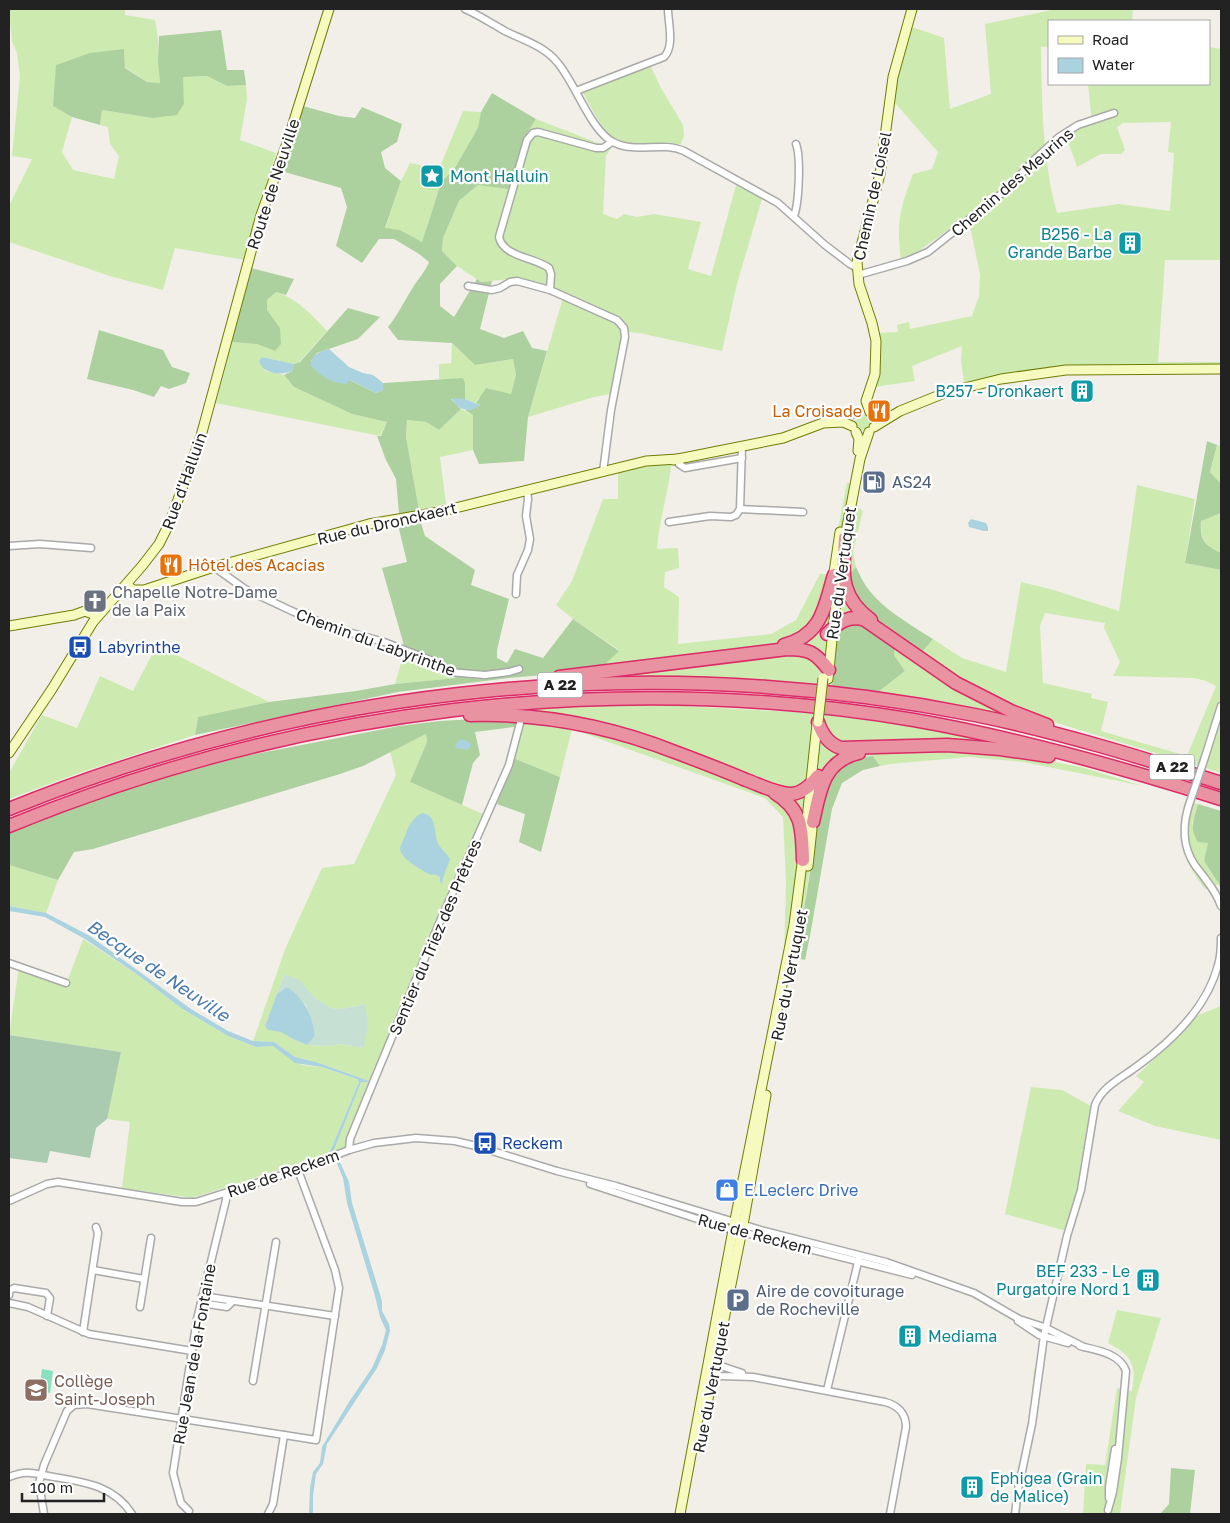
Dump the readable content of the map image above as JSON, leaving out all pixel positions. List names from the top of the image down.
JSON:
{
  "streets": {
    "highway": ["A 22"],
    "street": [
      "Chemin des Meurins",
      "Route de Neuville",
      "Chemin de Loisel",
      "Rue d'Halluin",
      "Rue du Dronckaert",
      "Rue du Vertuquet",
      "Chemin du Labyrinthe",
      "Sentier du Triez des Prêtres",
      "Rue de Reckem",
      "Rue Jean de la Fontaine"
    ]
  },
  "crossings": [
    ["Chemin des Meurins", "Chemin de Loisel"],
    ["Route de Neuville", "Rue d'Halluin"],
    ["Chemin de Loisel", "Rue du Dronckaert"],
    ["Chemin de Loisel", "Rue du Vertuquet"],
    ["Rue d'Halluin", "Rue du Dronckaert"],
    ["Rue du Dronckaert", "Rue du Vertuquet"],
    ["Rue du Dronckaert", "Chemin du Labyrinthe"],
    ["Rue du Vertuquet", "Rue de Reckem"],
    ["Sentier du Triez des Prêtres", "Rue de Reckem"],
    ["Rue de Reckem", "Rue Jean de la Fontaine"]
  ],
  "water": ["Becque de Neuville"],
  "places": {
    "place": ["Mont Halluin"],
    "building": [
      "B256 - La Grande Barbe",
      "B257 - Dronkaert",
      "BEF 233 - Le Purgatoire Nord 1",
      "Mediama",
      "Ephigea (Grain de Malice)"
    ],
    "restaurant": ["La Croisade", "Hôtel des Acacias"],
    "fuel station": ["AS24"],
    "church": ["Chapelle Notre-Dame de la Paix"],
    "bus stop": ["Labyrinthe", "Reckem"],
    "shop": ["E.Leclerc Drive"],
    "parking": ["Aire de covoiturage de Rocheville"],
    "school or university": ["Collège Saint-Joseph"]
  },
  "legend": ["Road", "Water"],
  "scale_bar": "100 m"
}
